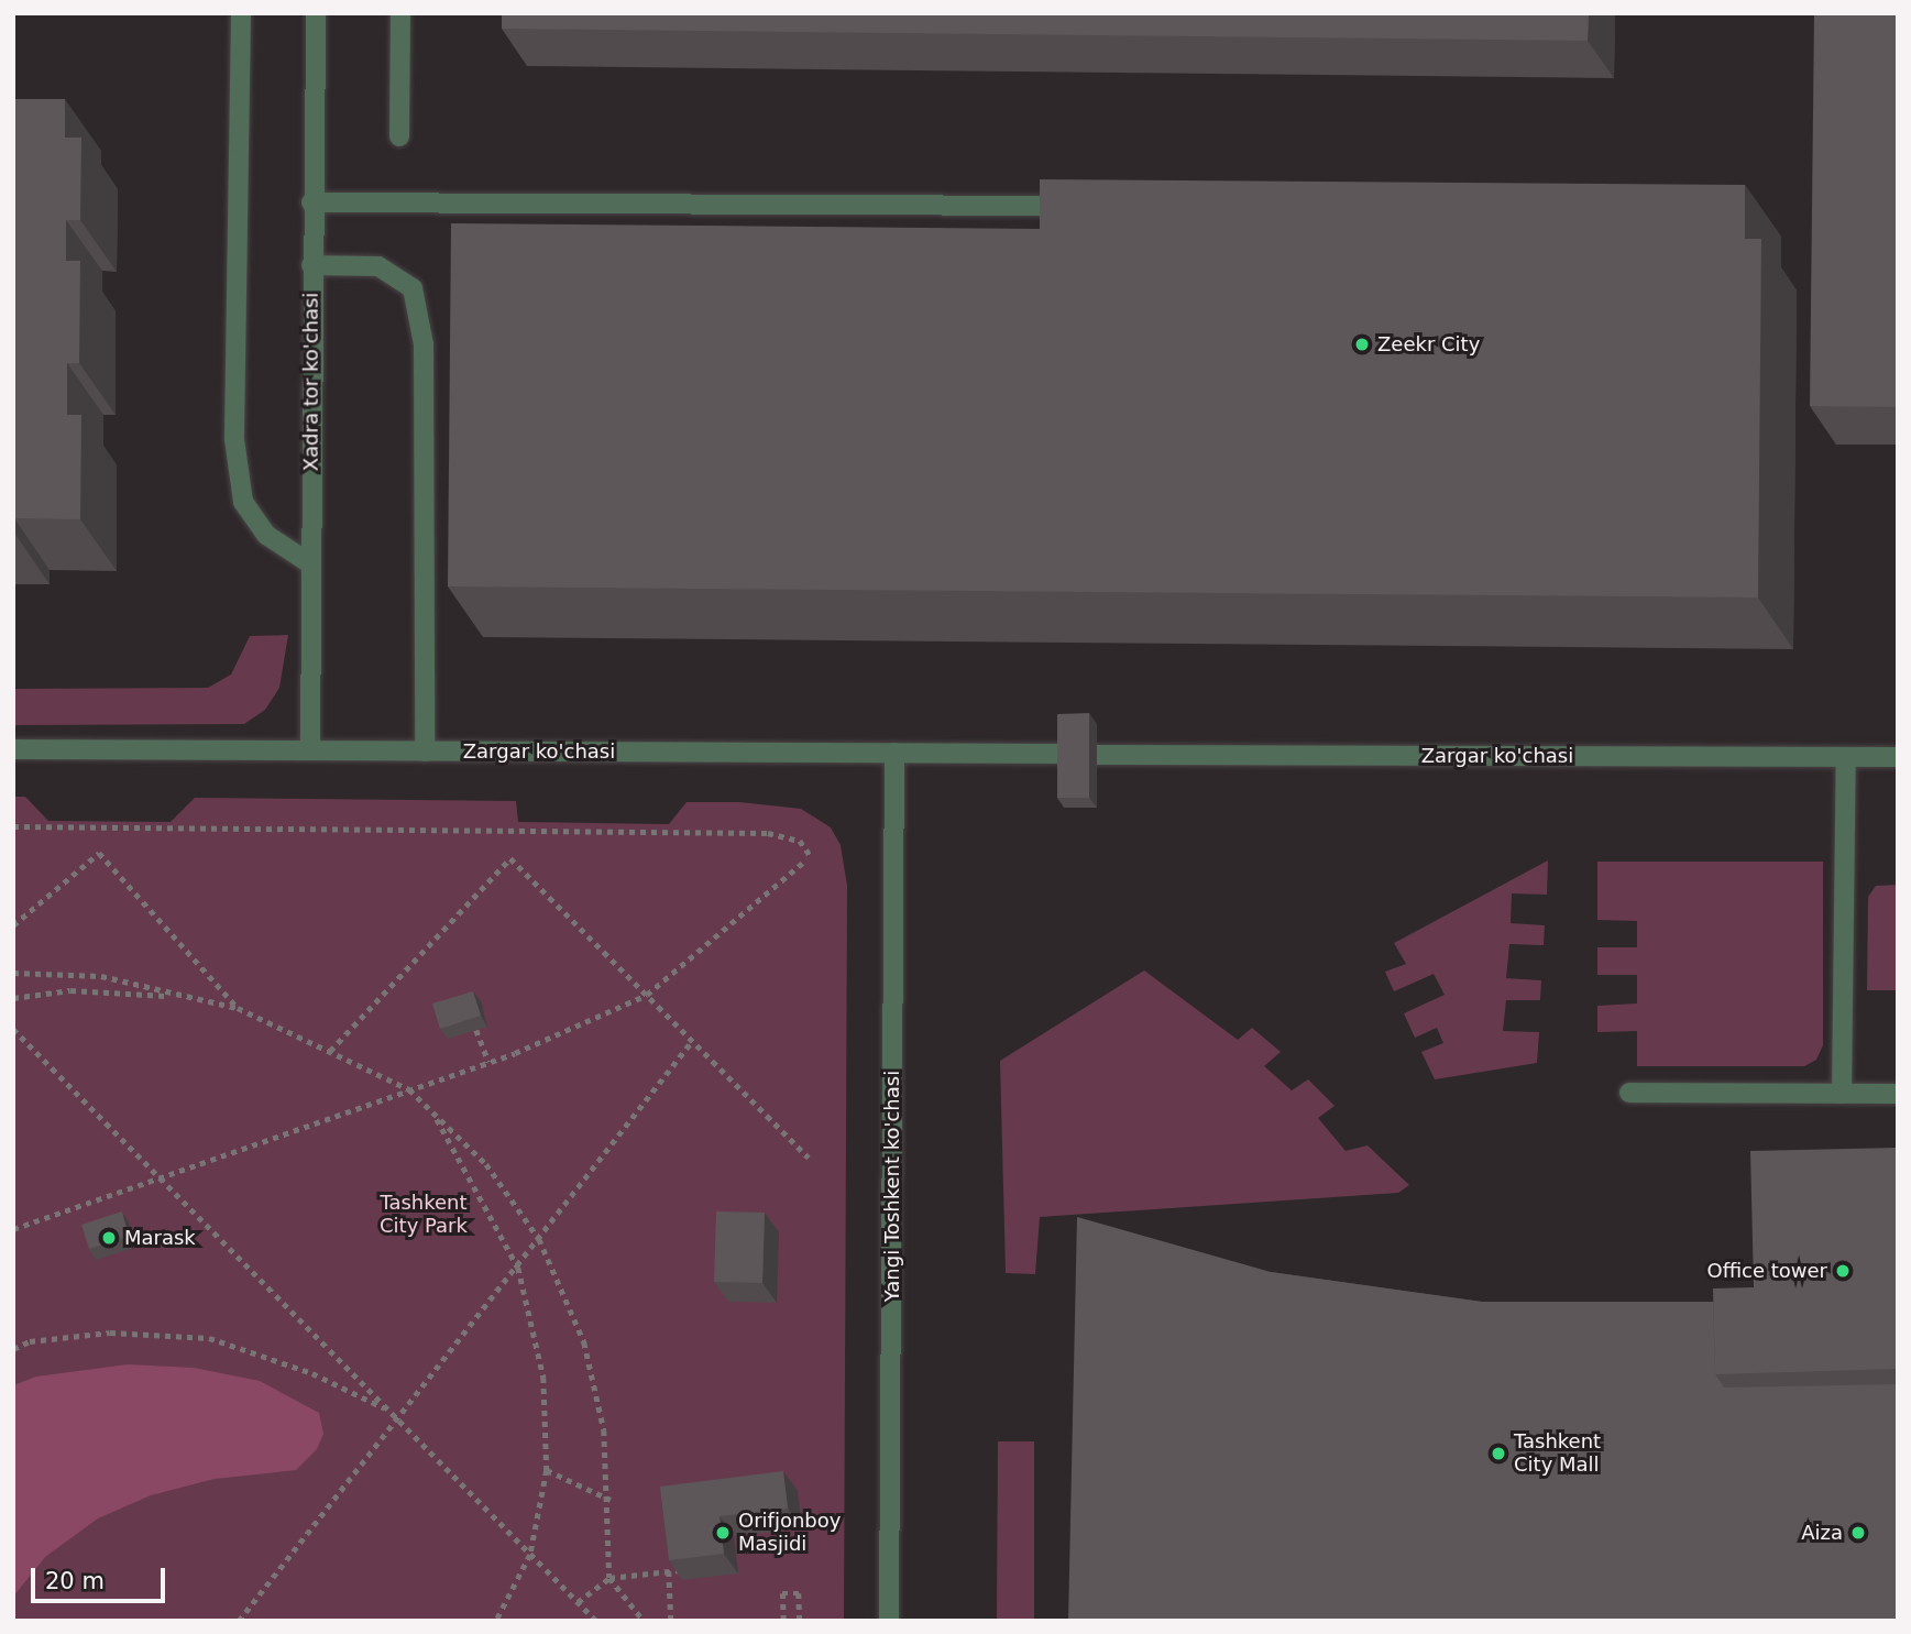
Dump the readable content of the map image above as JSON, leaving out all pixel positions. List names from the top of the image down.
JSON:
{
  "streets": {
    "street": ["Xadra tor ko'chasi", "Zargar ko'chasi", "Yangi Toshkent ko'chasi"]
  },
  "crossings": [
    ["Xadra tor ko'chasi", "Zargar ko'chasi"],
    ["Zargar ko'chasi", "Yangi Toshkent ko'chasi"]
  ],
  "parks": ["Tashkent City Park"],
  "places": [
    "Zeekr City",
    "Marask",
    "Office tower",
    "Tashkent City Mall",
    "Orifjonboy Masjidi",
    "Aiza"
  ],
  "scale_bar": "20 m"
}
